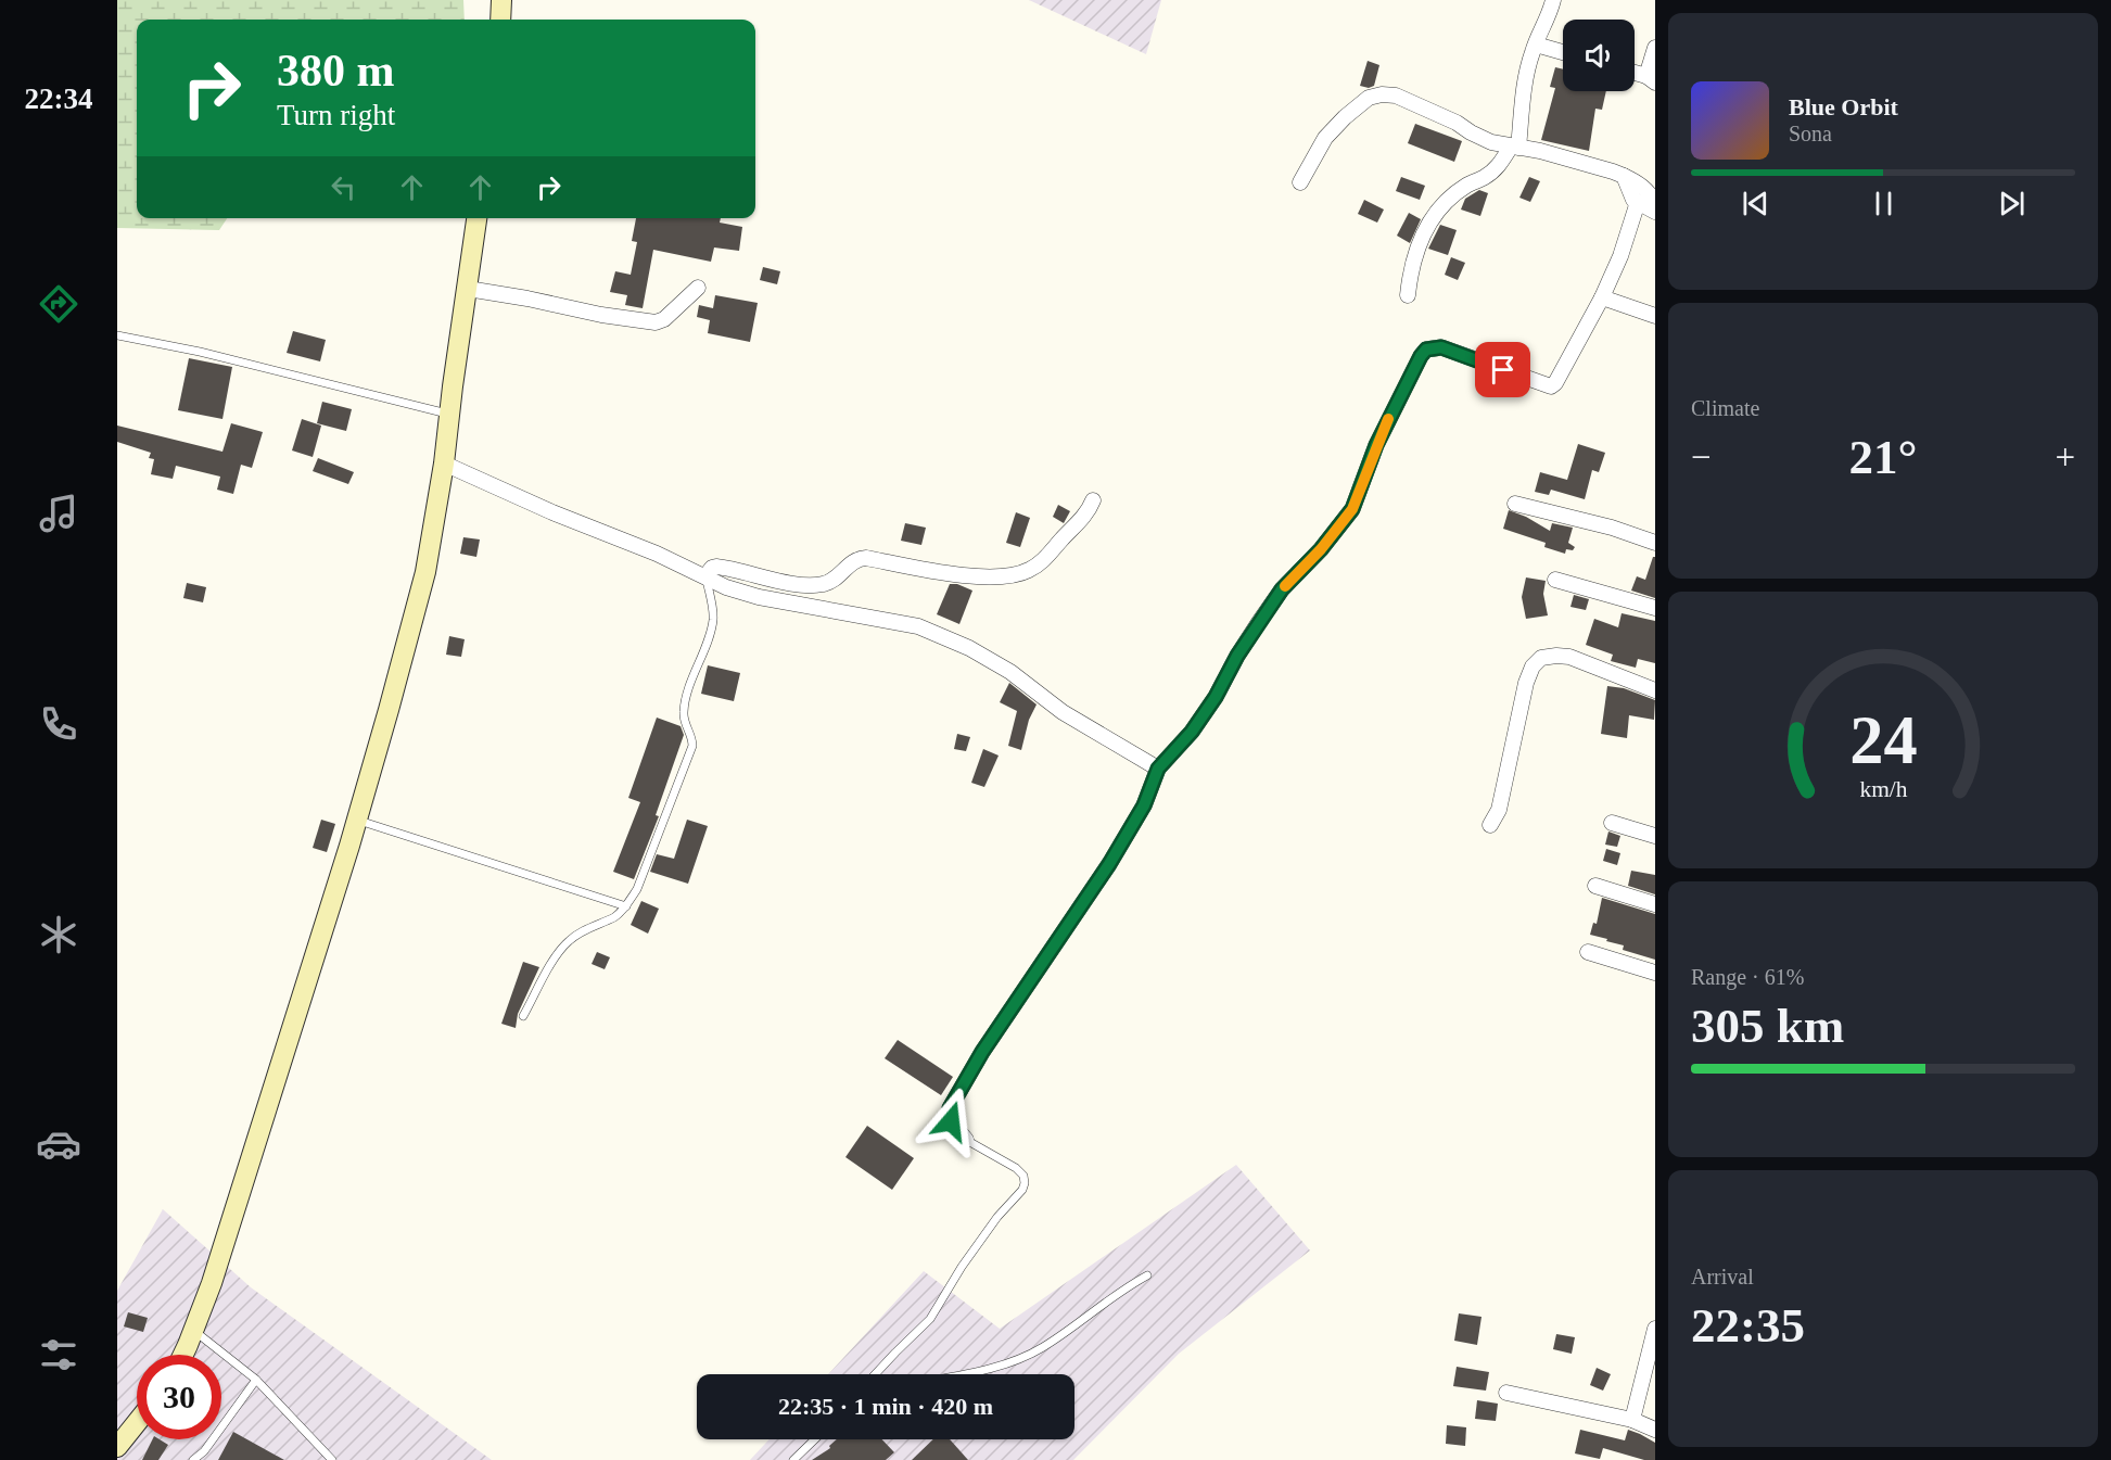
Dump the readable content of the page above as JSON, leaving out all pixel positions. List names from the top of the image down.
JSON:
{
  "page": {
    "tabs": "22:34",
    "turn": ["380 m", "Turn right"],
    "song": ["Blue Orbit", "Sona"],
    "tile": [
      "Climate",
      ["Range · 61%", "305 km"],
      ["Arrival", "22:35"]
    ],
    "heat": ["−", "21°", "+"],
    "limit": "30",
    "trip": "22:35 · 1 min · 420 m",
    "gauge": ["24", "km/h"]
  }
}
